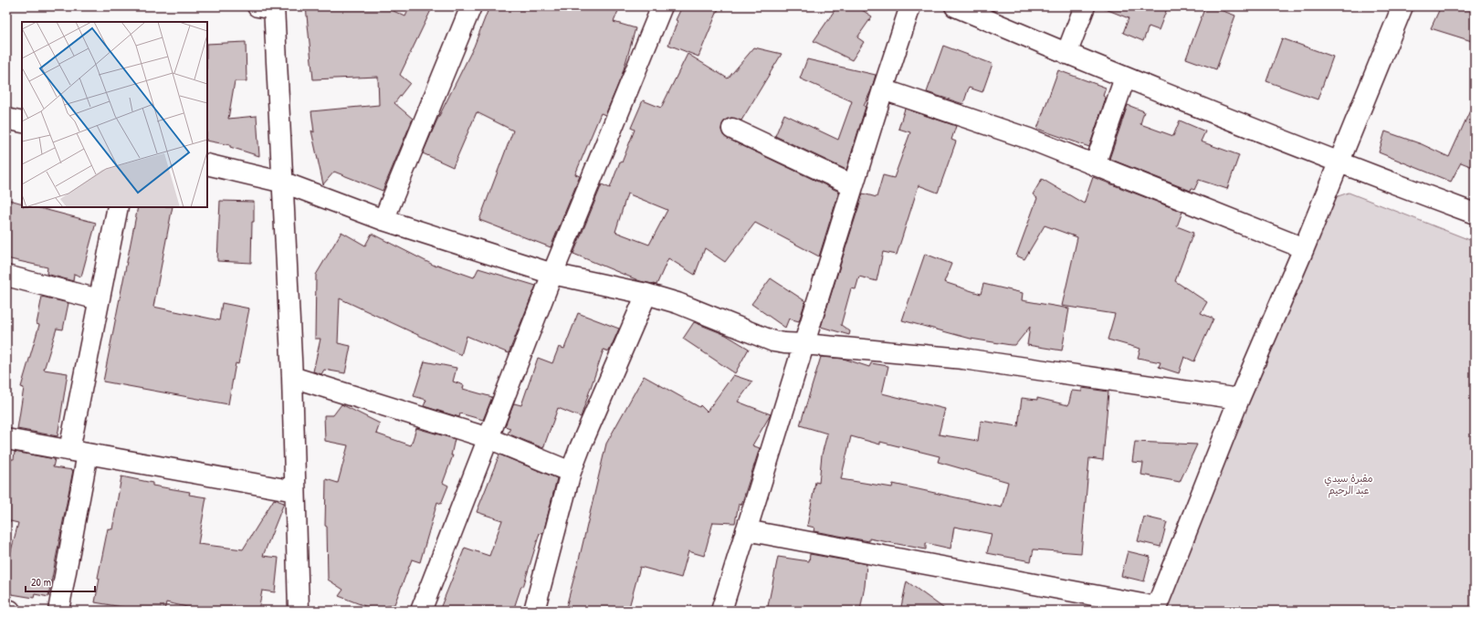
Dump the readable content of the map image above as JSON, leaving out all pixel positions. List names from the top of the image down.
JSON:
{
  "parks": ["مقبرة سيدي عبد الرحيم"],
  "scale_bar": "20 m"
}
